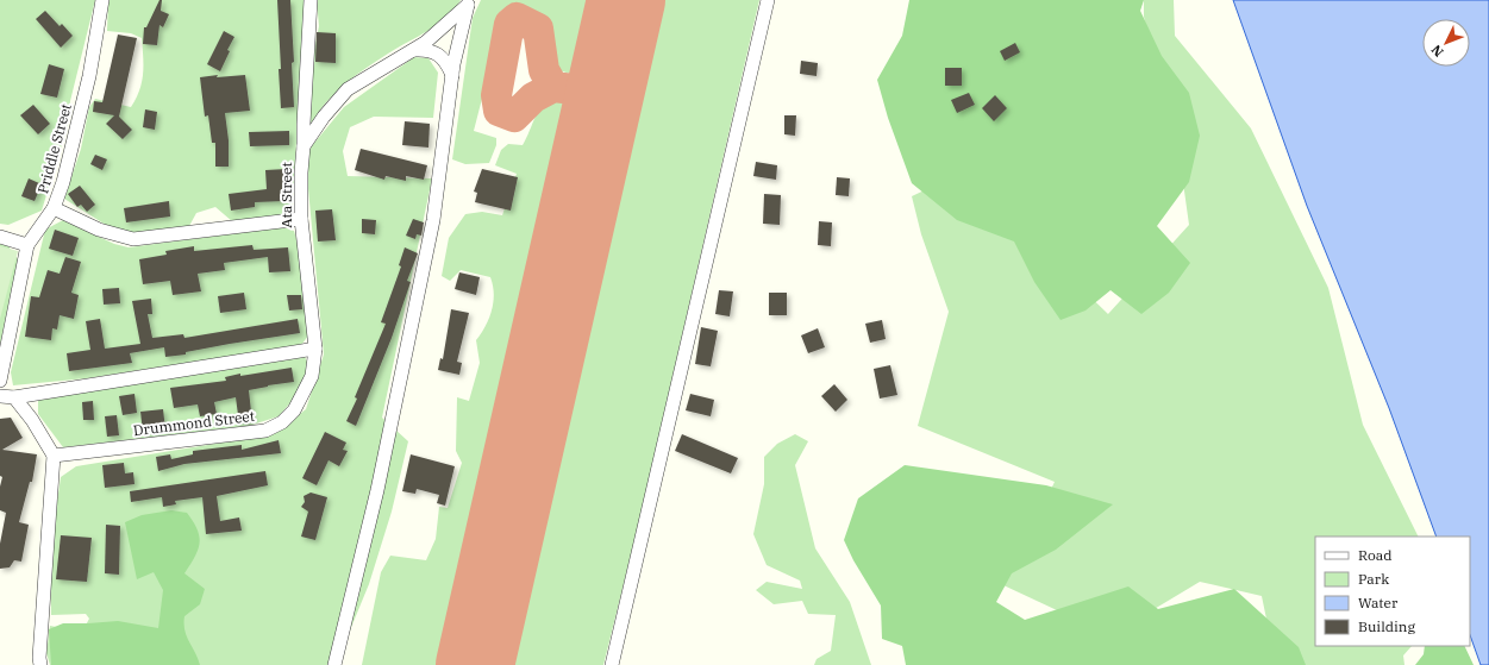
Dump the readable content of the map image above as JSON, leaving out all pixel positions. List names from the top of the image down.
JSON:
{
  "streets": {
    "street": ["Priddle Street", "Ata Street", "Drummond Street"]
  },
  "crossings": [
    ["Ata Street", "Drummond Street"]
  ],
  "legend": [
    "Road",
    "Park",
    "Water",
    "Building"
  ],
  "north": "bottom left"
}
